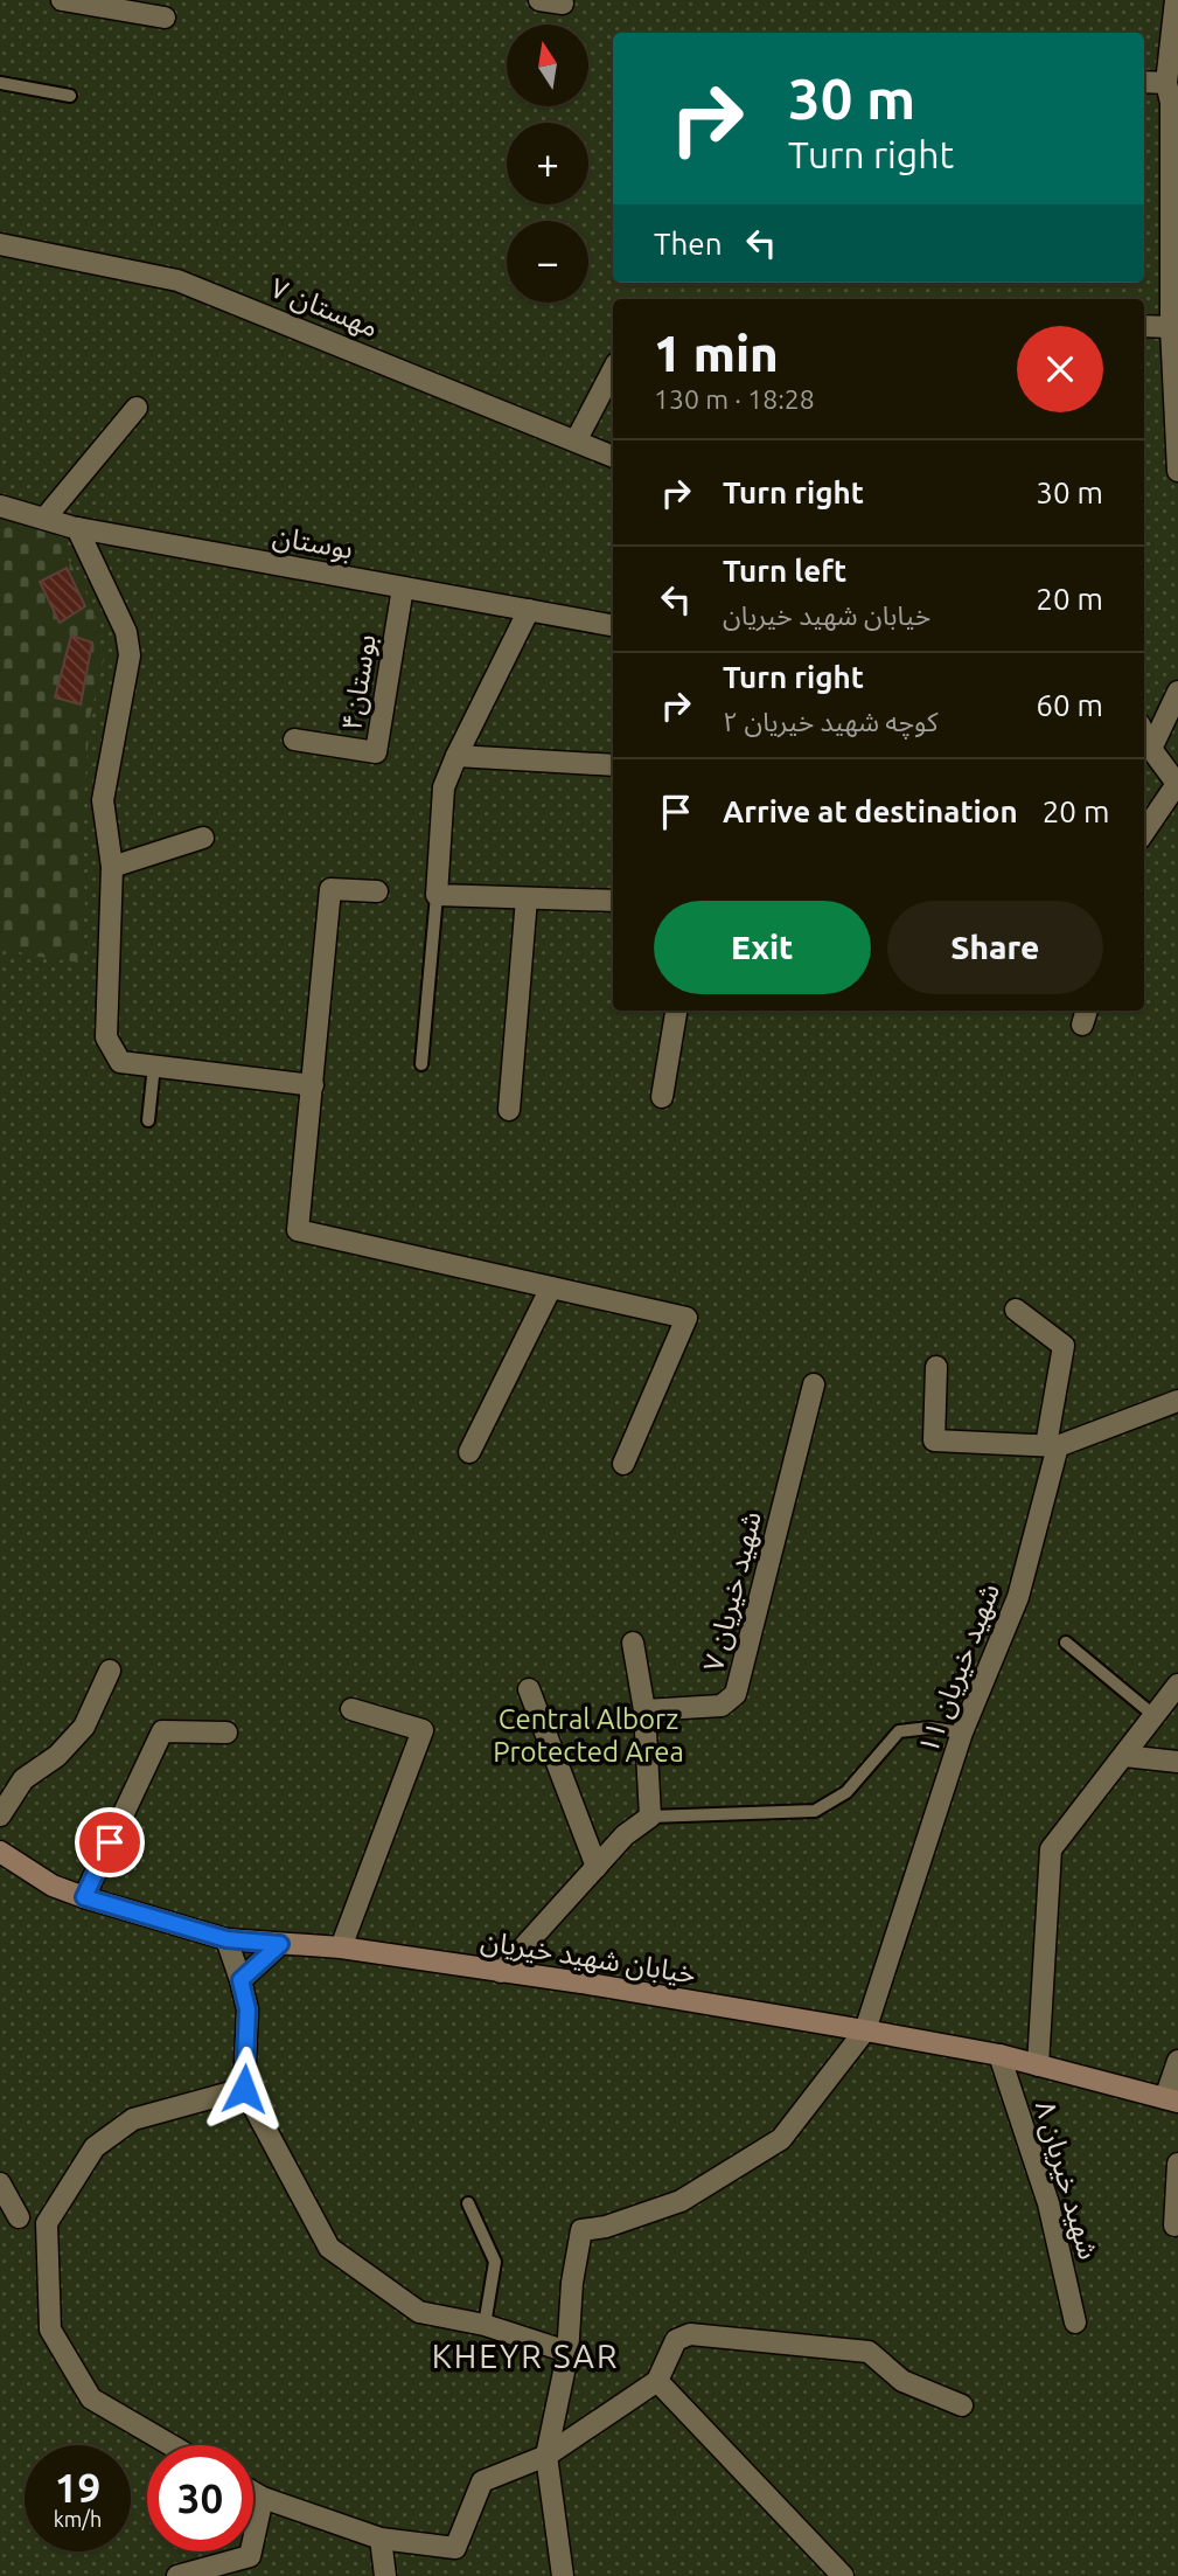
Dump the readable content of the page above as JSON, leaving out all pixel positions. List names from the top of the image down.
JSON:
{
  "streets": {
    "street": [
      "مهستان ۷",
      "بوستان",
      "بوستان۴",
      "شهید خیریان ۷",
      "شهید خیریان ۱۱",
      "خیابان شهید خیریان",
      "شهید خیریان ۸"
    ]
  },
  "crossings": [
    ["بوستان", "بوستان۴"],
    ["شهید خیریان ۱۱", "خیابان شهید خیریان"],
    ["خیابان شهید خیریان", "شهید خیریان ۸"]
  ],
  "districts": ["KHEYR SAR"],
  "parks": ["Central Alborz Protected Area"],
  "north": "top",
  "page": {
    "map_buttons": ["+", "−"],
    "turn": ["30 m", "Turn right"],
    "then": "Then",
    "heading": ["1 min", "130 m · 18:28"],
    "list": [
      {
        "name": "Turn right",
        "value": "30 m"
      },
      {
        "name": "Turn left",
        "note": "خیابان شهید خیریان",
        "value": "20 m"
      },
      {
        "name": "Turn right",
        "note": "کوچه شهید خیریان ۲",
        "value": "60 m"
      },
      {
        "name": "Arrive at destination",
        "value": "20 m"
      }
    ],
    "buttons": ["Exit", "Share"],
    "speed": "19 km/h",
    "limit": "30"
  }
}
